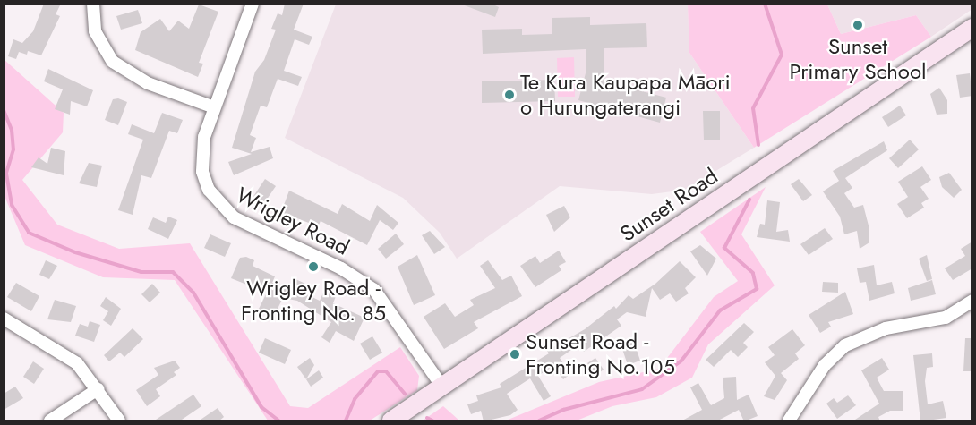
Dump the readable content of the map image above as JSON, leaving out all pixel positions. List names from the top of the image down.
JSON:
{
  "streets": {
    "main road": ["Sunset Road"],
    "street": ["Wrigley Road"]
  },
  "crossings": [
    ["Sunset Road", "Wrigley Road"]
  ],
  "places": [
    "Sunset Primary School",
    "Te Kura Kaupapa Māori o Hurungaterangi",
    "Wrigley Road - Fronting No. 85",
    "Sunset Road - Fronting No.105"
  ]
}
